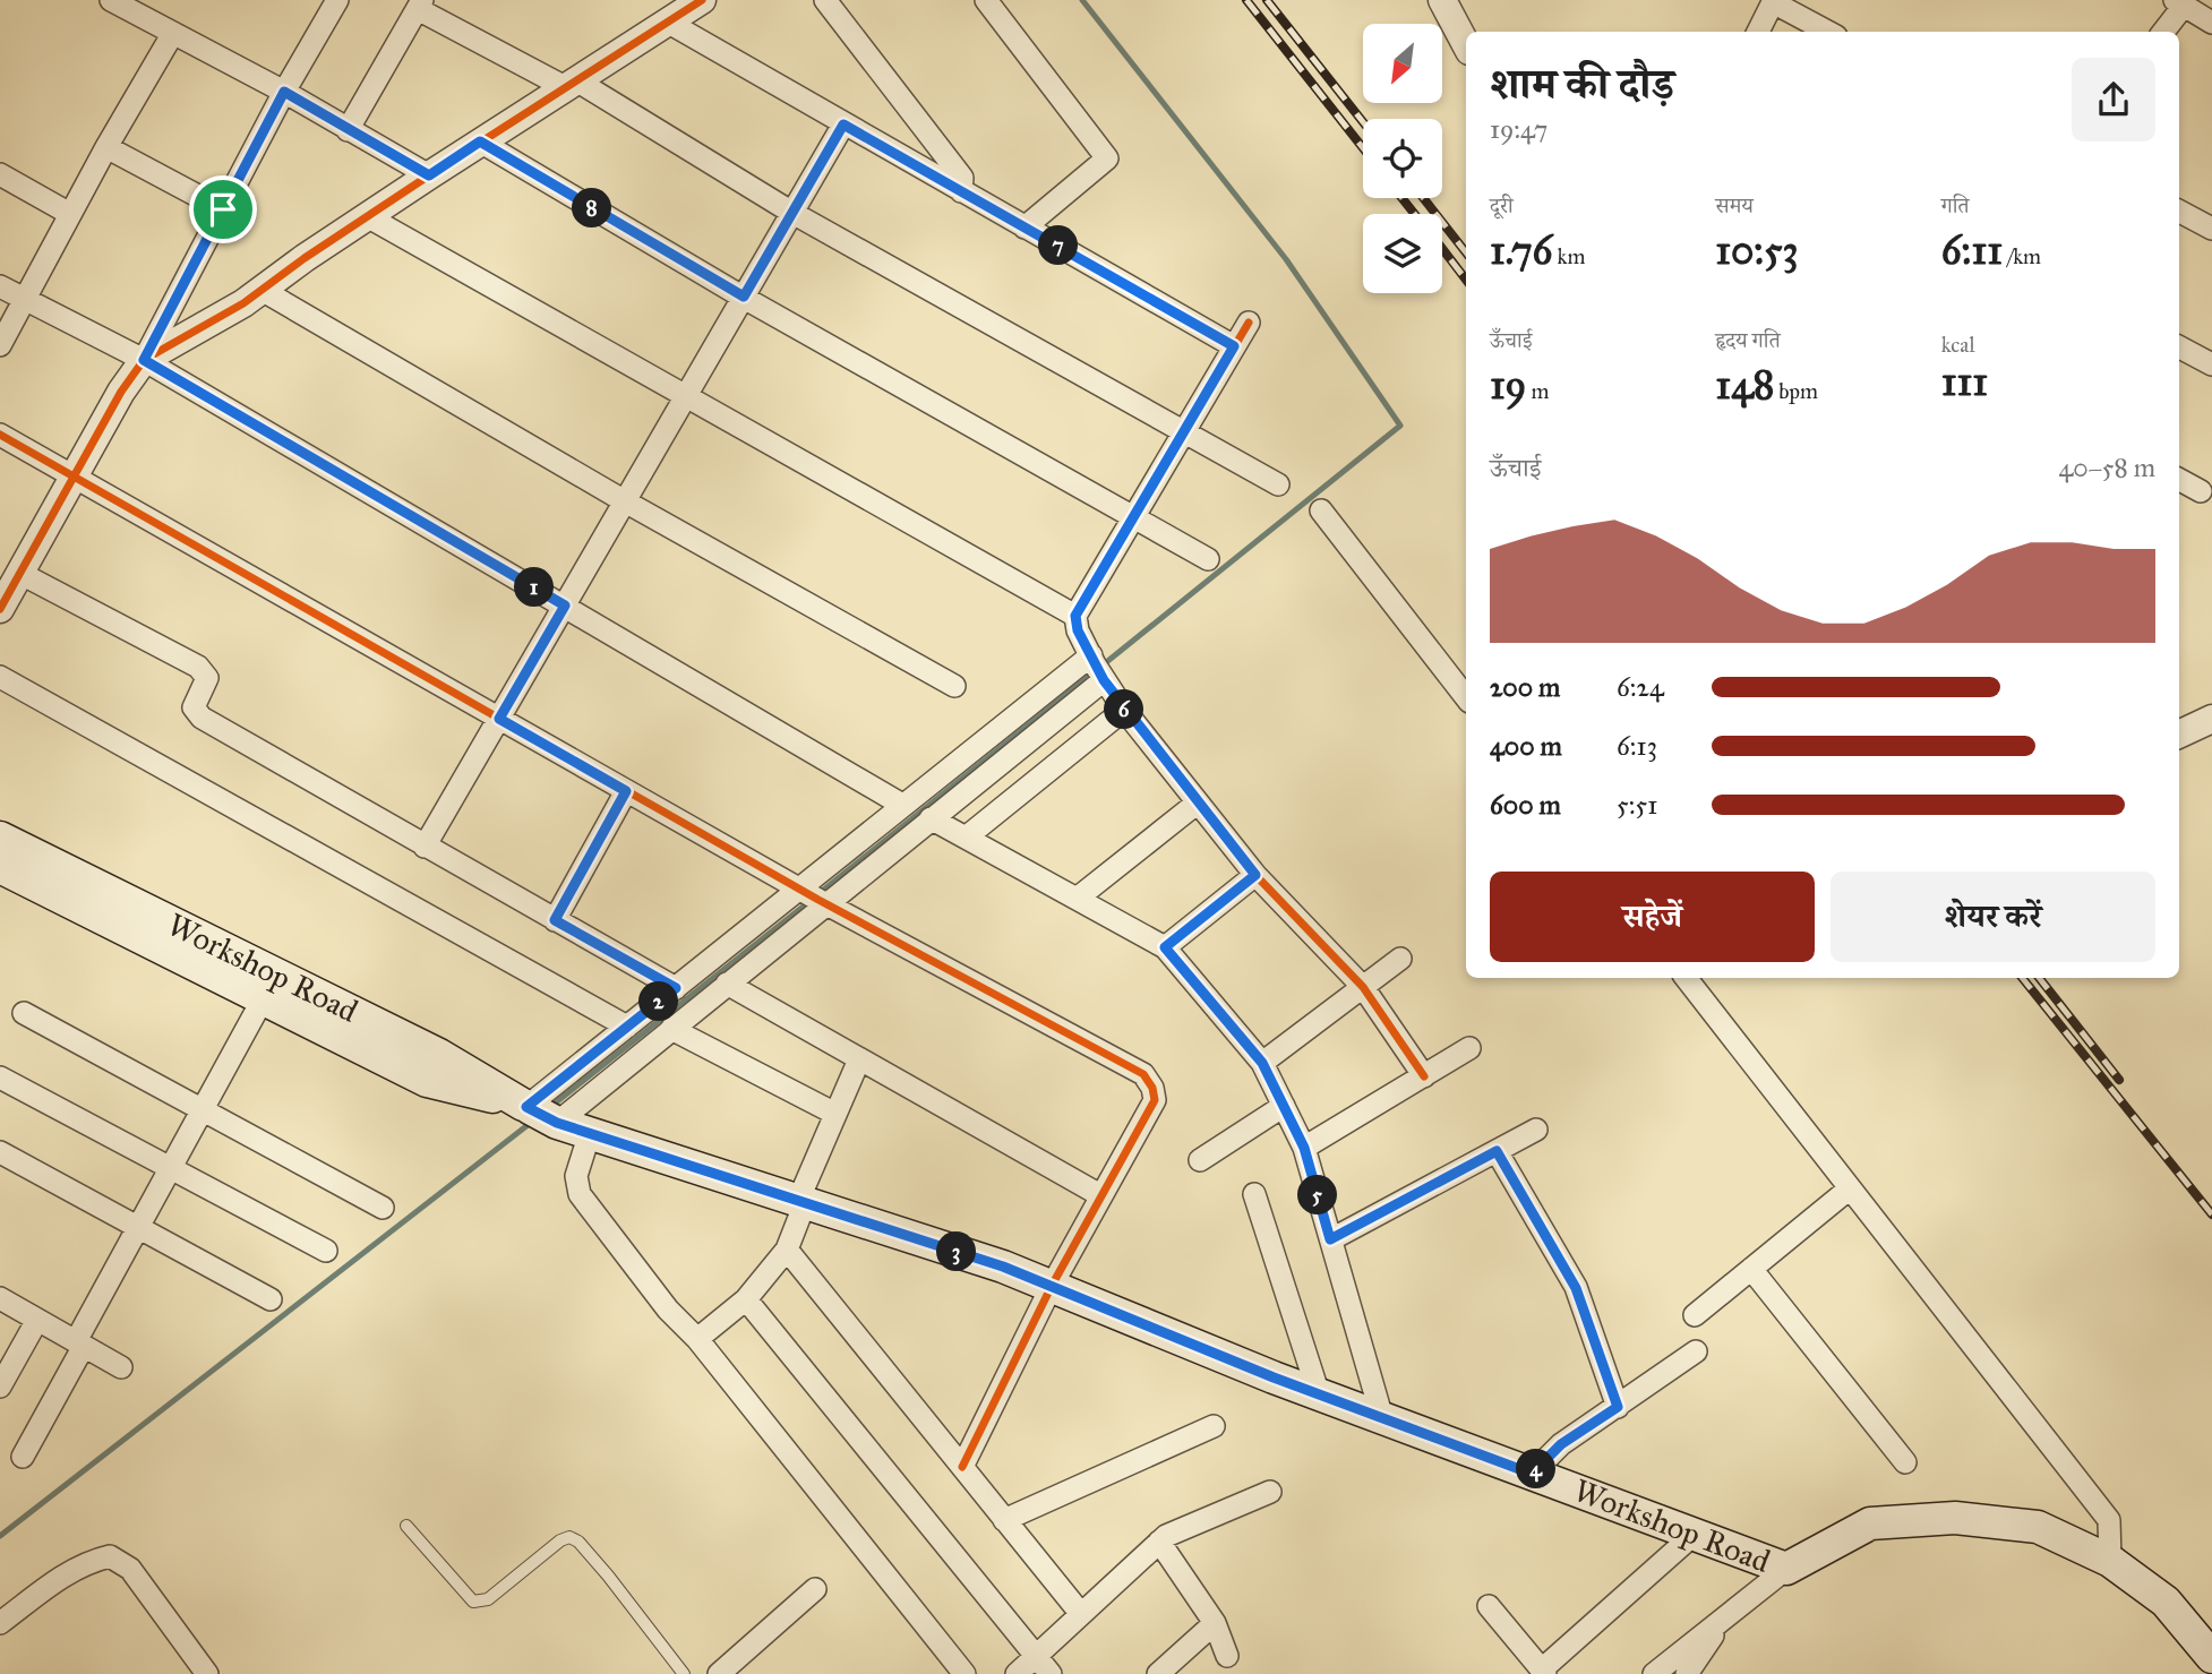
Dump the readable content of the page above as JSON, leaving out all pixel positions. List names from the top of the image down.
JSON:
{
  "streets": {
    "main road": ["Workshop Road"]
  },
  "north": "bottom left",
  "page": {
    "heading": ["शाम की दौड़", "19:47"],
    "stats": [
      ["दूरी", "1.76 km"],
      ["समय", "10:53"],
      ["गति", "6:11 /km"],
      ["ऊँचाई", "19 m"],
      ["हृदय गति", "148 bpm"],
      ["kcal", "111"]
    ],
    "pins": [
      "8",
      "7",
      "1",
      "6",
      "2",
      "5",
      "3",
      "4"
    ],
    "chart": ["ऊँचाई", "40–58 m"],
    "list": [
      {
        "name": "200 m",
        "note": "6:24"
      },
      {
        "name": "400 m",
        "note": "6:13"
      },
      {
        "name": "600 m",
        "note": "5:51"
      }
    ],
    "buttons": ["सहेजें", "शेयर करें"]
  }
}
